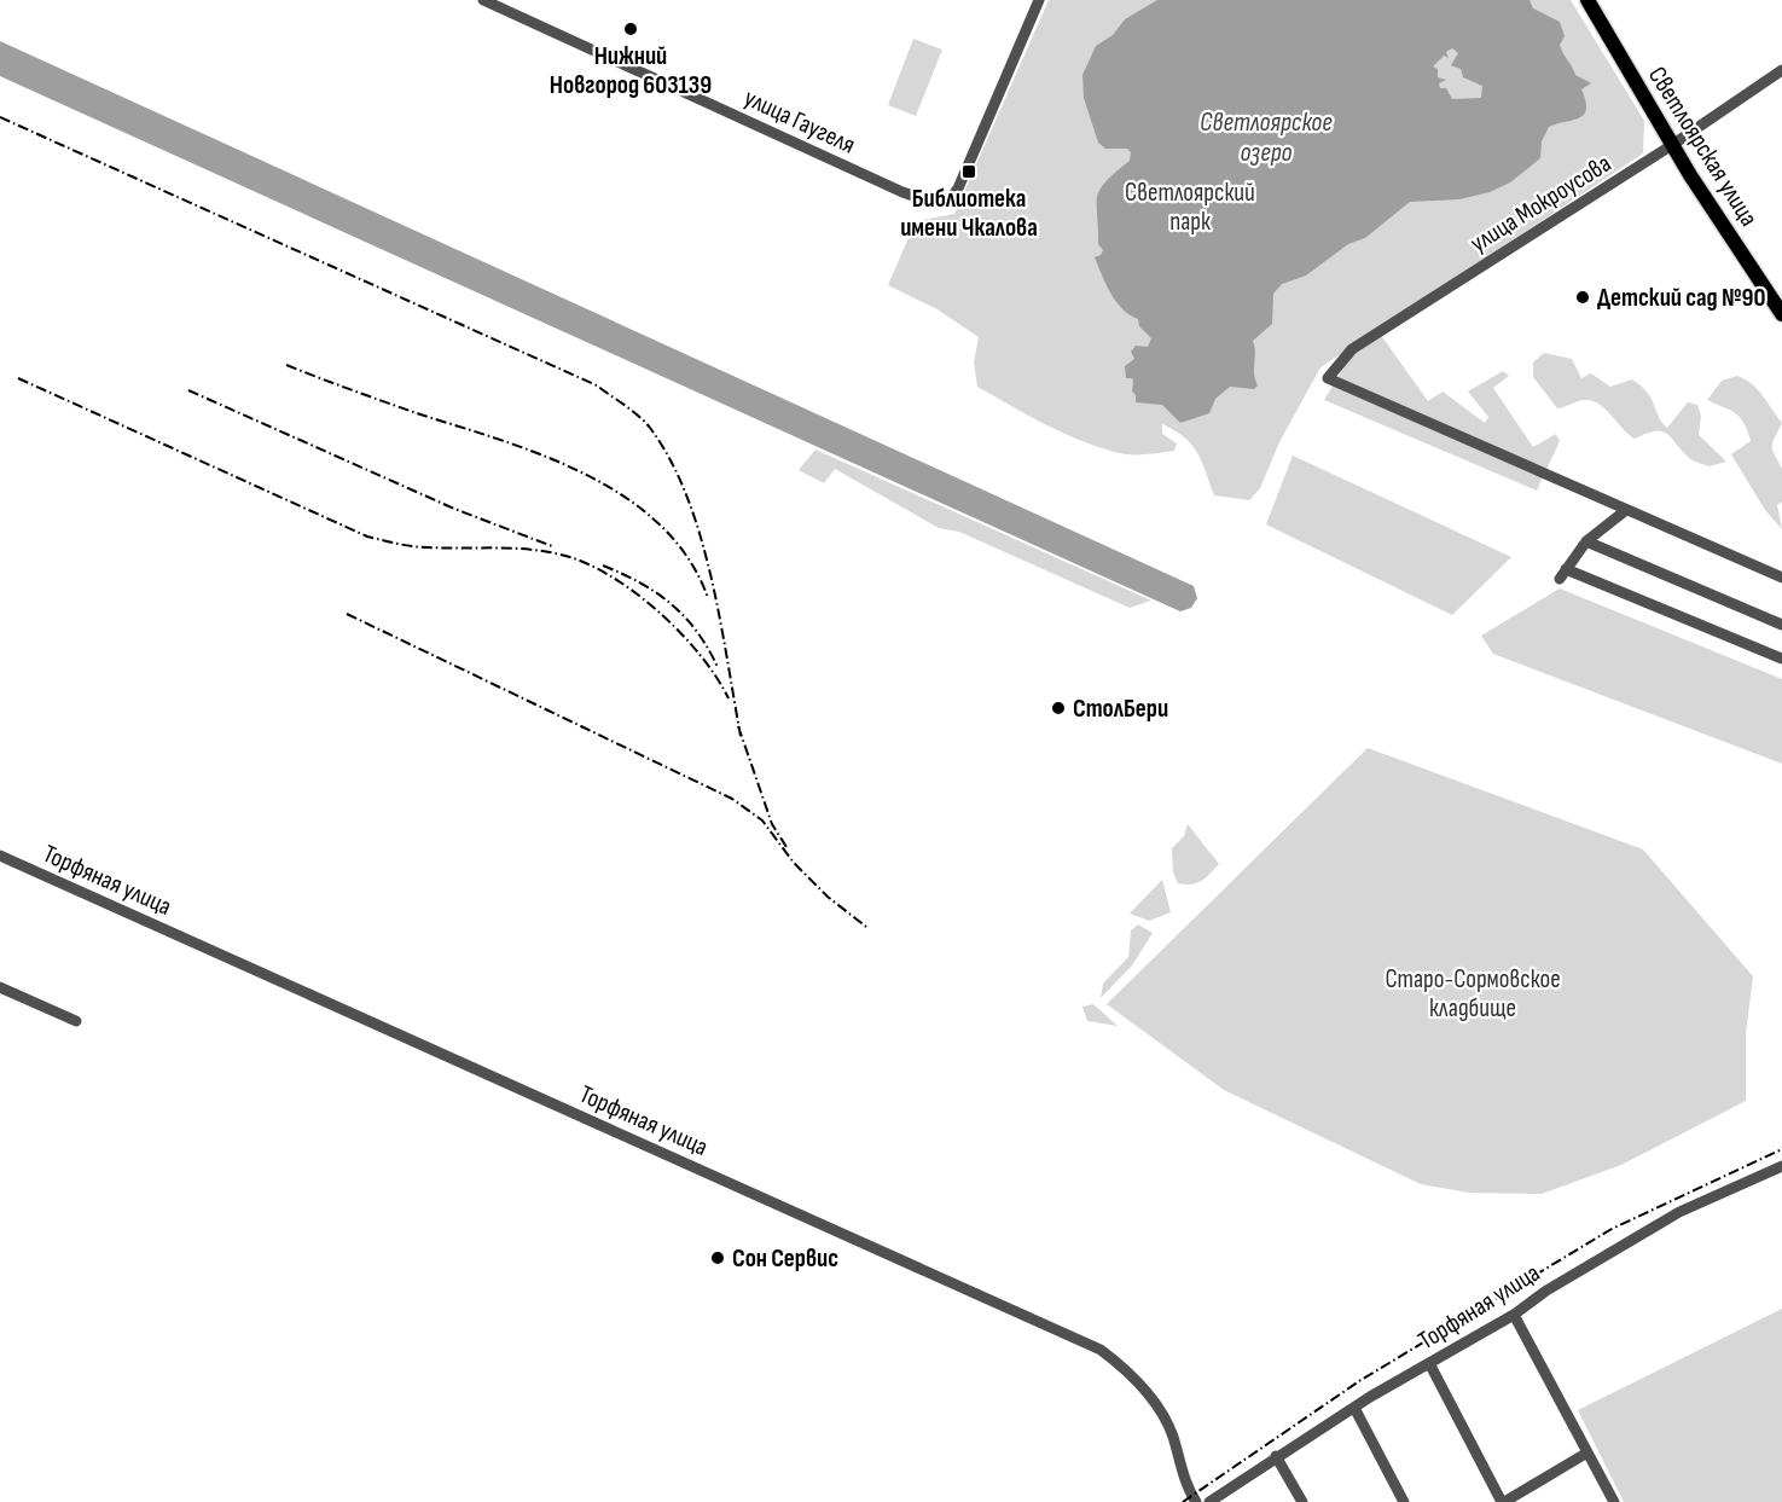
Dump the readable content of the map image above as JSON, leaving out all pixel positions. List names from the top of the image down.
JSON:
{
  "streets": {
    "main road": ["Светлоярская улица"],
    "street": ["улица Гаугеля", "улица Мокроусова", "Торфяная улица"]
  },
  "crossings": [
    ["Светлоярская улица", "улица Мокроусова"]
  ],
  "water": ["Светлоярское озеро"],
  "parks": ["Светлоярский парк", "Старо-Сормовское кладбище"],
  "places": {
    "other": [
      "Нижний Новгород 603139",
      "Детский сад №90",
      "СтолБери",
      "Сон Сервис"
    ],
    "transit": ["Библиотека имени Чкалова"]
  }
}
